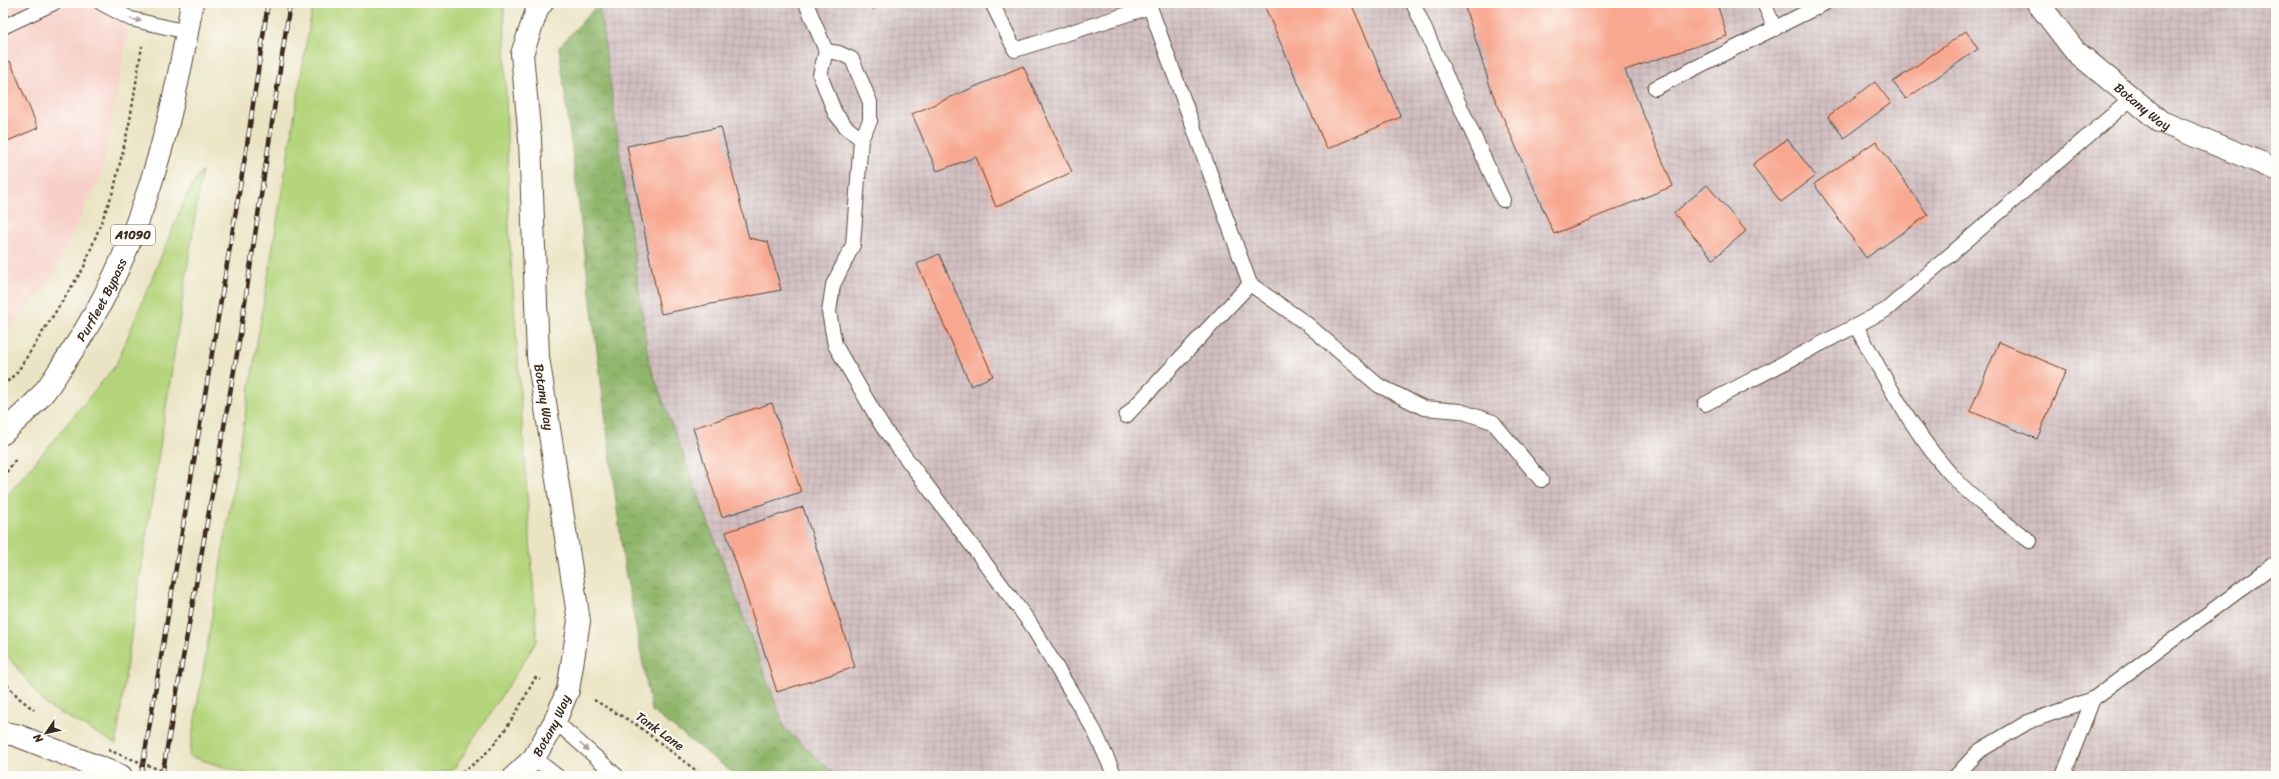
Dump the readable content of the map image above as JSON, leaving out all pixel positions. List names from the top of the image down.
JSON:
{
  "streets": {
    "street": ["Botany Way", "A1090", "Purfleet Bypass"],
    "path": ["Tank Lane"]
  },
  "north": "bottom left"
}
